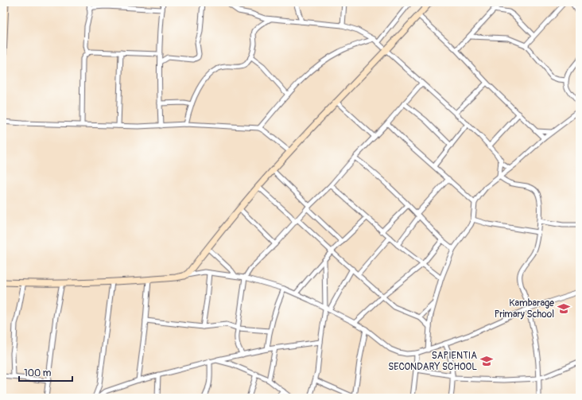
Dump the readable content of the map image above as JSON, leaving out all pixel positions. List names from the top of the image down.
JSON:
{
  "places": {
    "school or university": ["Kambarage Primary School", "SAPIENTIA SECONDARY SCHOOL"]
  },
  "scale_bar": "100 m"
}
